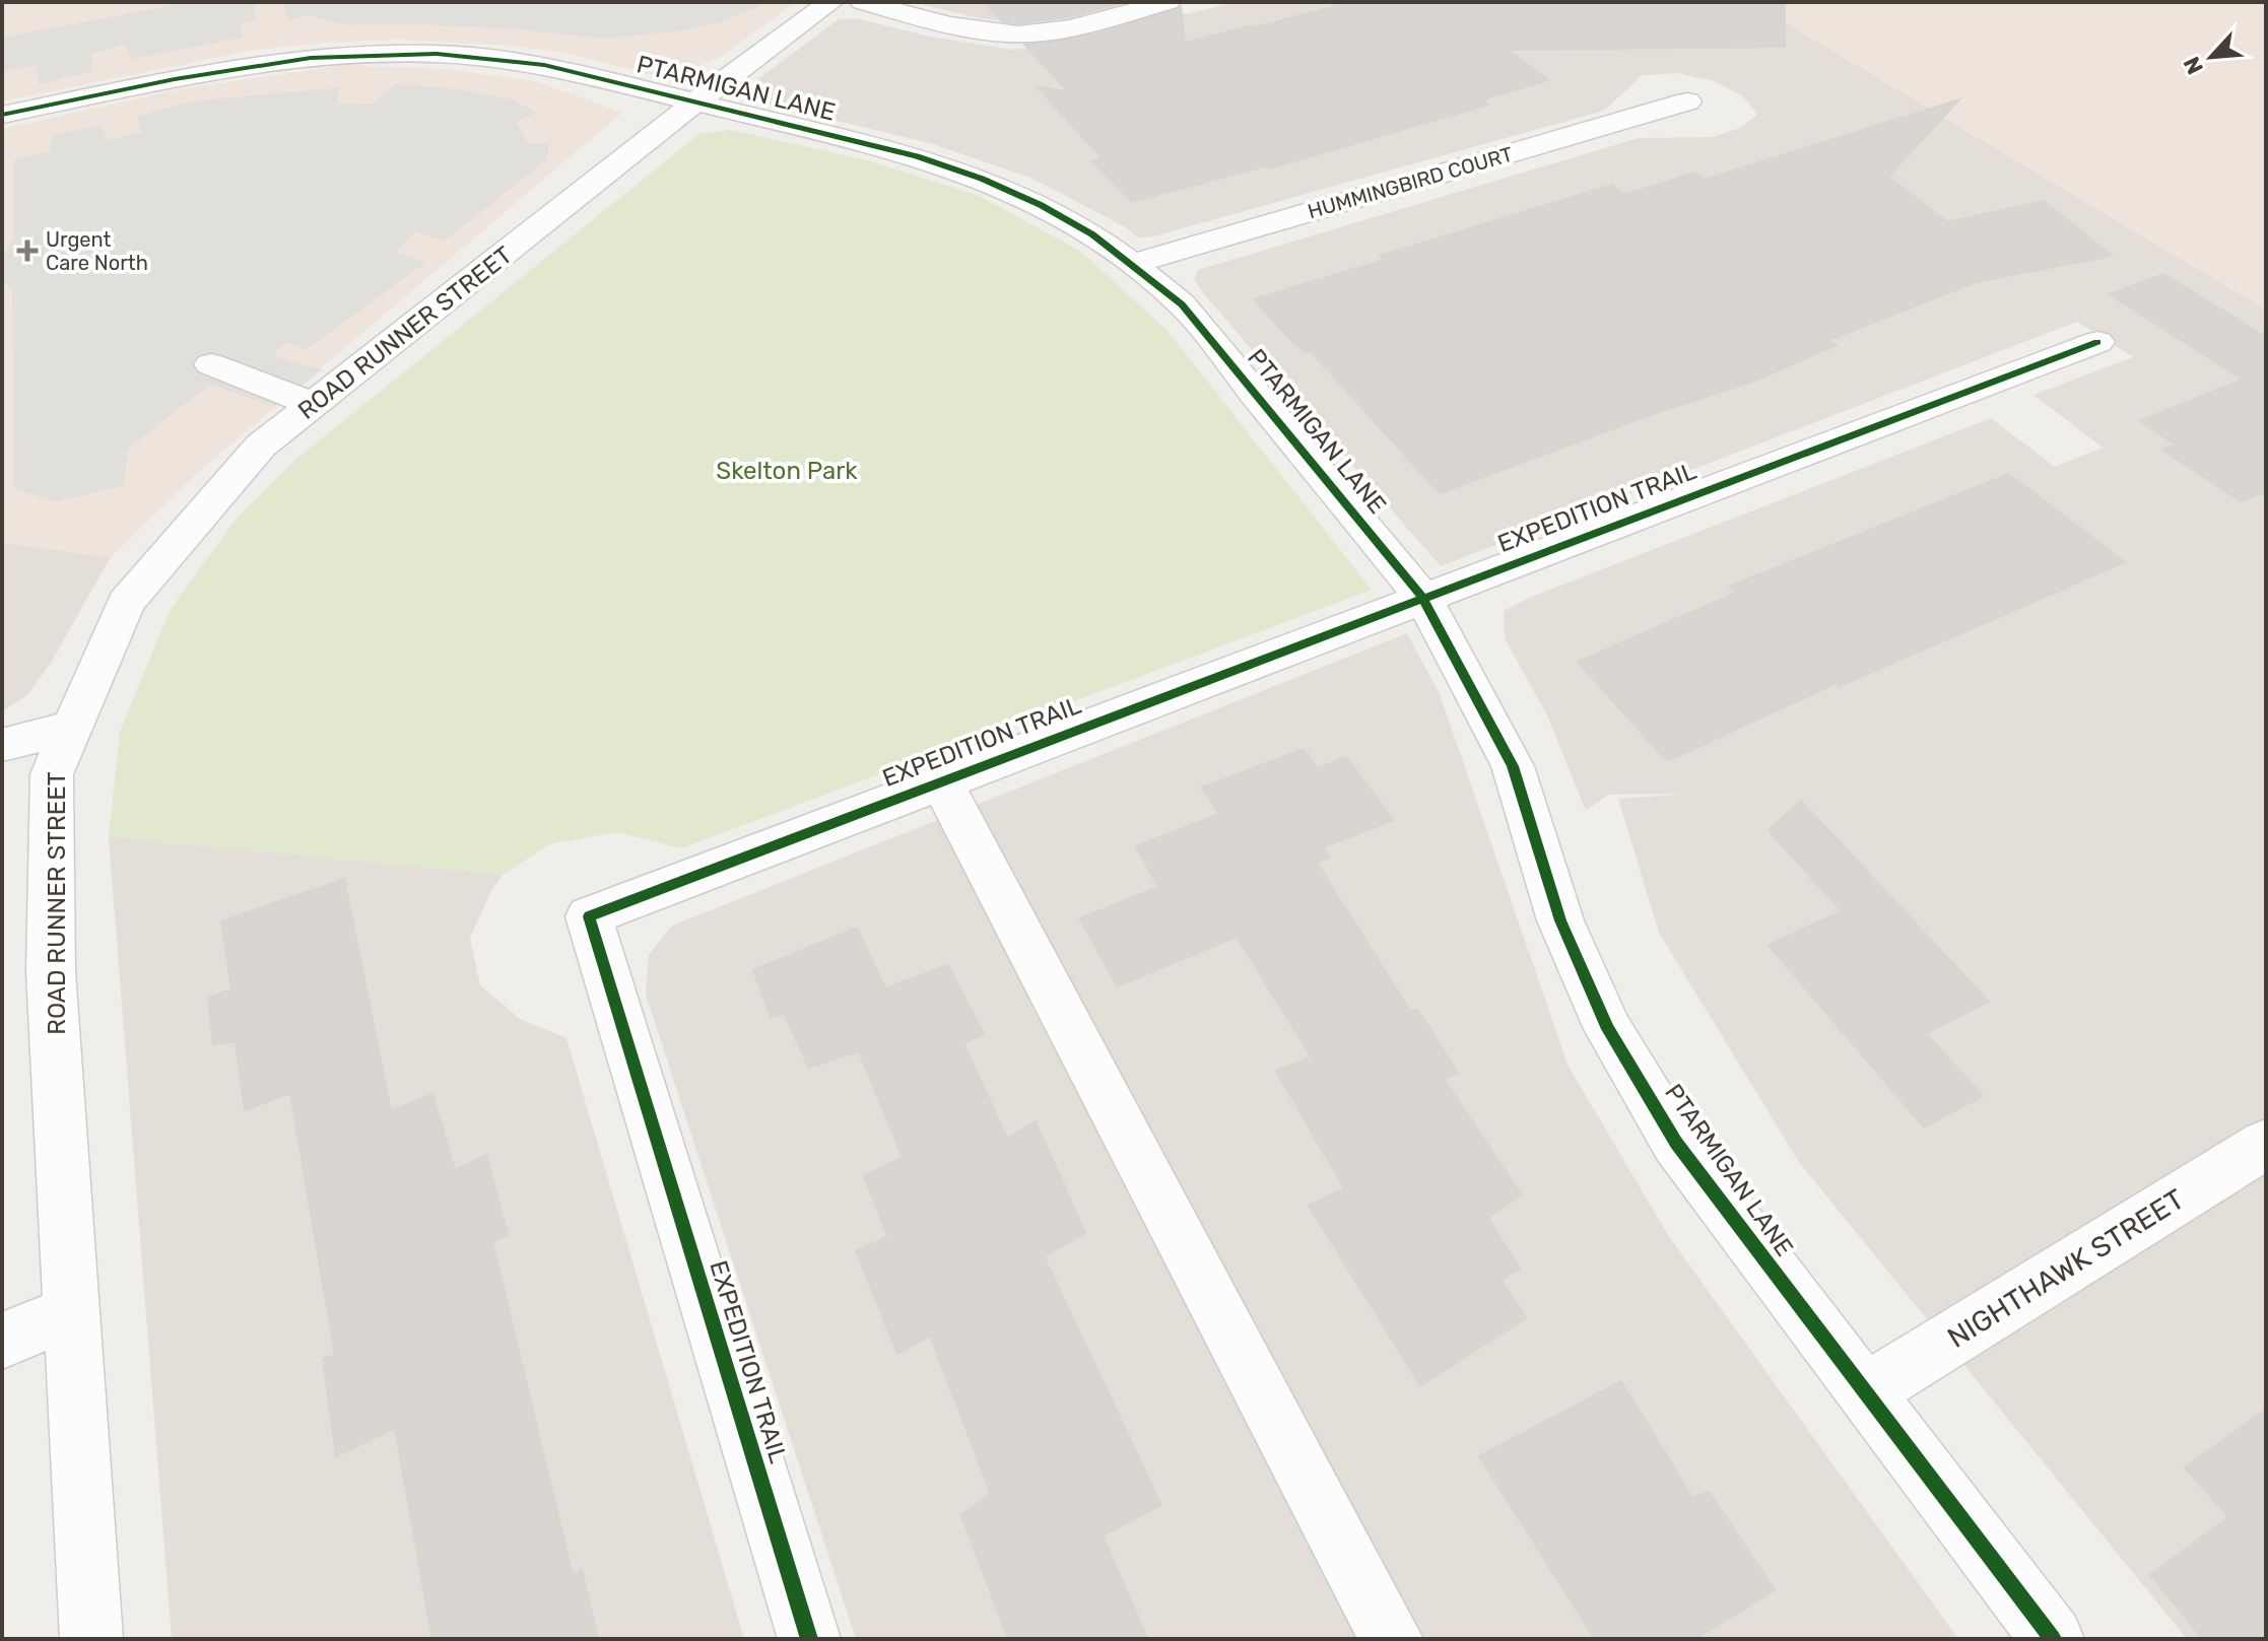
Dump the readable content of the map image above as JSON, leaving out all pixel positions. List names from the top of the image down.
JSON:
{
  "streets": {
    "street": [
      "PTARMIGAN LANE",
      "HUMMINGBIRD COURT",
      "ROAD RUNNER STREET",
      "EXPEDITION TRAIL",
      "NIGHTHAWK STREET"
    ]
  },
  "crossings": [
    ["PTARMIGAN LANE", "HUMMINGBIRD COURT"],
    ["PTARMIGAN LANE", "ROAD RUNNER STREET"],
    ["PTARMIGAN LANE", "EXPEDITION TRAIL"],
    ["PTARMIGAN LANE", "NIGHTHAWK STREET"]
  ],
  "parks": ["Skelton Park"],
  "places": {
    "health": ["Urgent Care North"]
  },
  "north": "bottom left"
}
